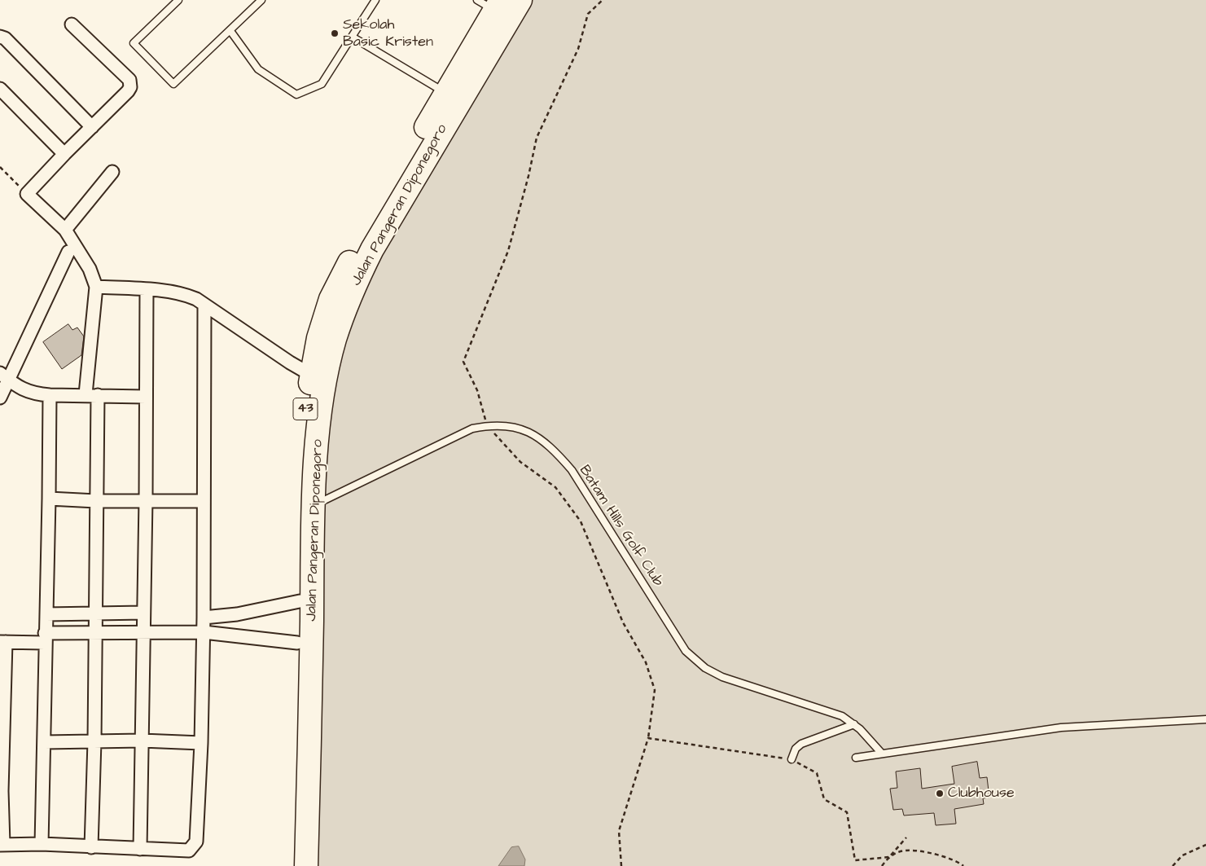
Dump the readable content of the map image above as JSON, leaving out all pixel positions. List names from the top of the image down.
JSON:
{
  "streets": {
    "highway": ["Jalan Pangeran Diponegoro", "43"],
    "lane": ["Batam Hills Golf Club"]
  },
  "crossings": [
    ["Jalan Pangeran Diponegoro", "Batam Hills Golf Club"]
  ],
  "places": ["Sekolah Basic Kristen", "Clubhouse"]
}
